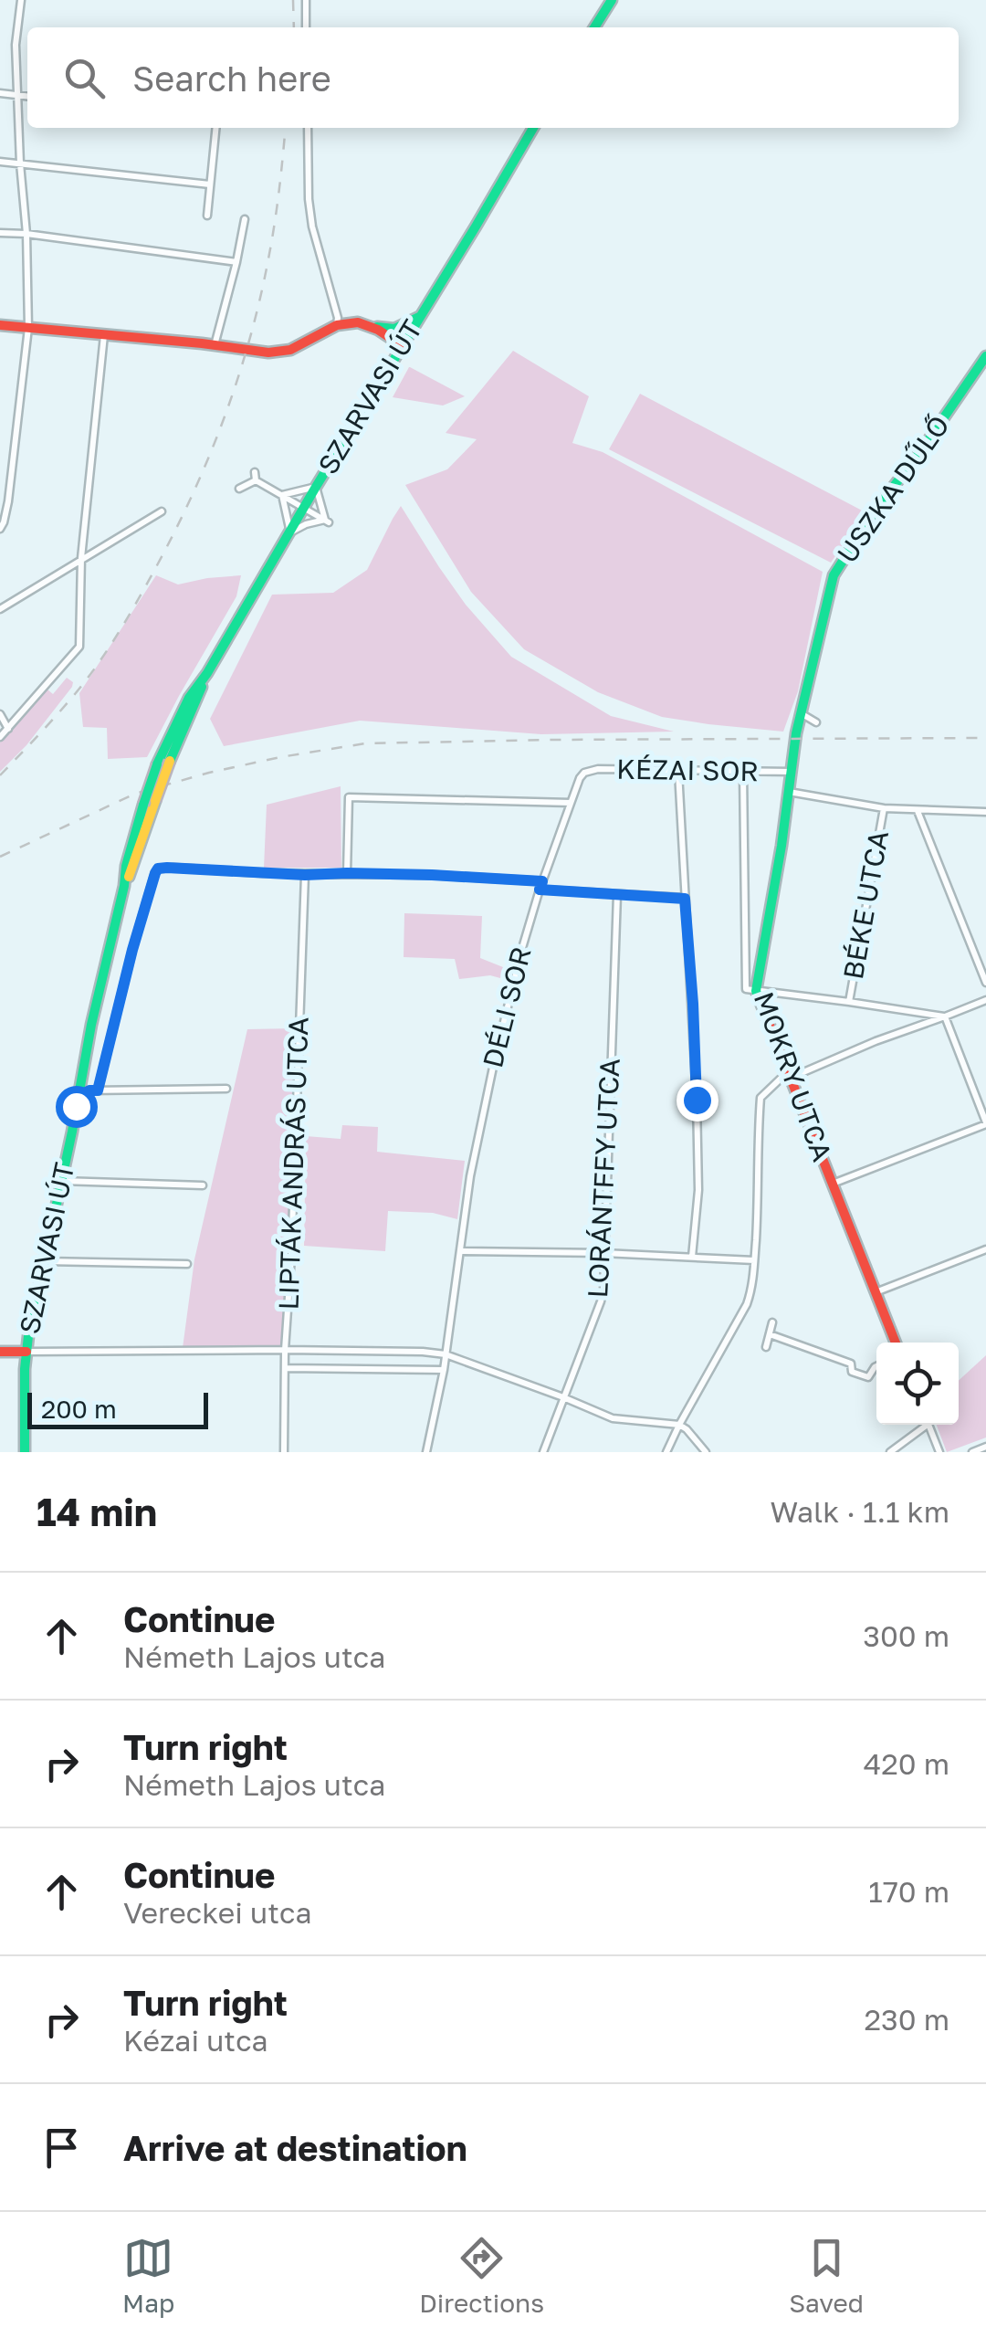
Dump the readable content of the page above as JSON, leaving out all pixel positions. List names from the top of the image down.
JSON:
{
  "streets": {
    "main road": ["SZARVASI ÚT", "USZKA DŰLŐ", "MOKRY UTCA"],
    "street": [
      "KÉZAI SOR",
      "BÉKE UTCA",
      "DÉLI SOR",
      "LIPTÁK ANDRÁS UTCA",
      "LORÁNTFFY UTCA"
    ]
  },
  "crossings": [
    ["USZKA DŰLŐ", "MOKRY UTCA"],
    ["KÉZAI SOR", "DÉLI SOR"],
    ["KÉZAI SOR", "MOKRY UTCA"]
  ],
  "scale_bar": "200 m",
  "page": {
    "search": "Search here",
    "scale": "200 m",
    "heading": ["14 min", "Walk · 1.1 km"],
    "list": [
      ["Continue", "Németh Lajos utca", "300 m"],
      ["Turn right", "Németh Lajos utca", "420 m"],
      ["Continue", "Vereckei utca", "170 m"],
      ["Turn right", "Kézai utca", "230 m"],
      "Arrive at destination"
    ],
    "nav": ["Map", "Directions", "Saved"]
  }
}
